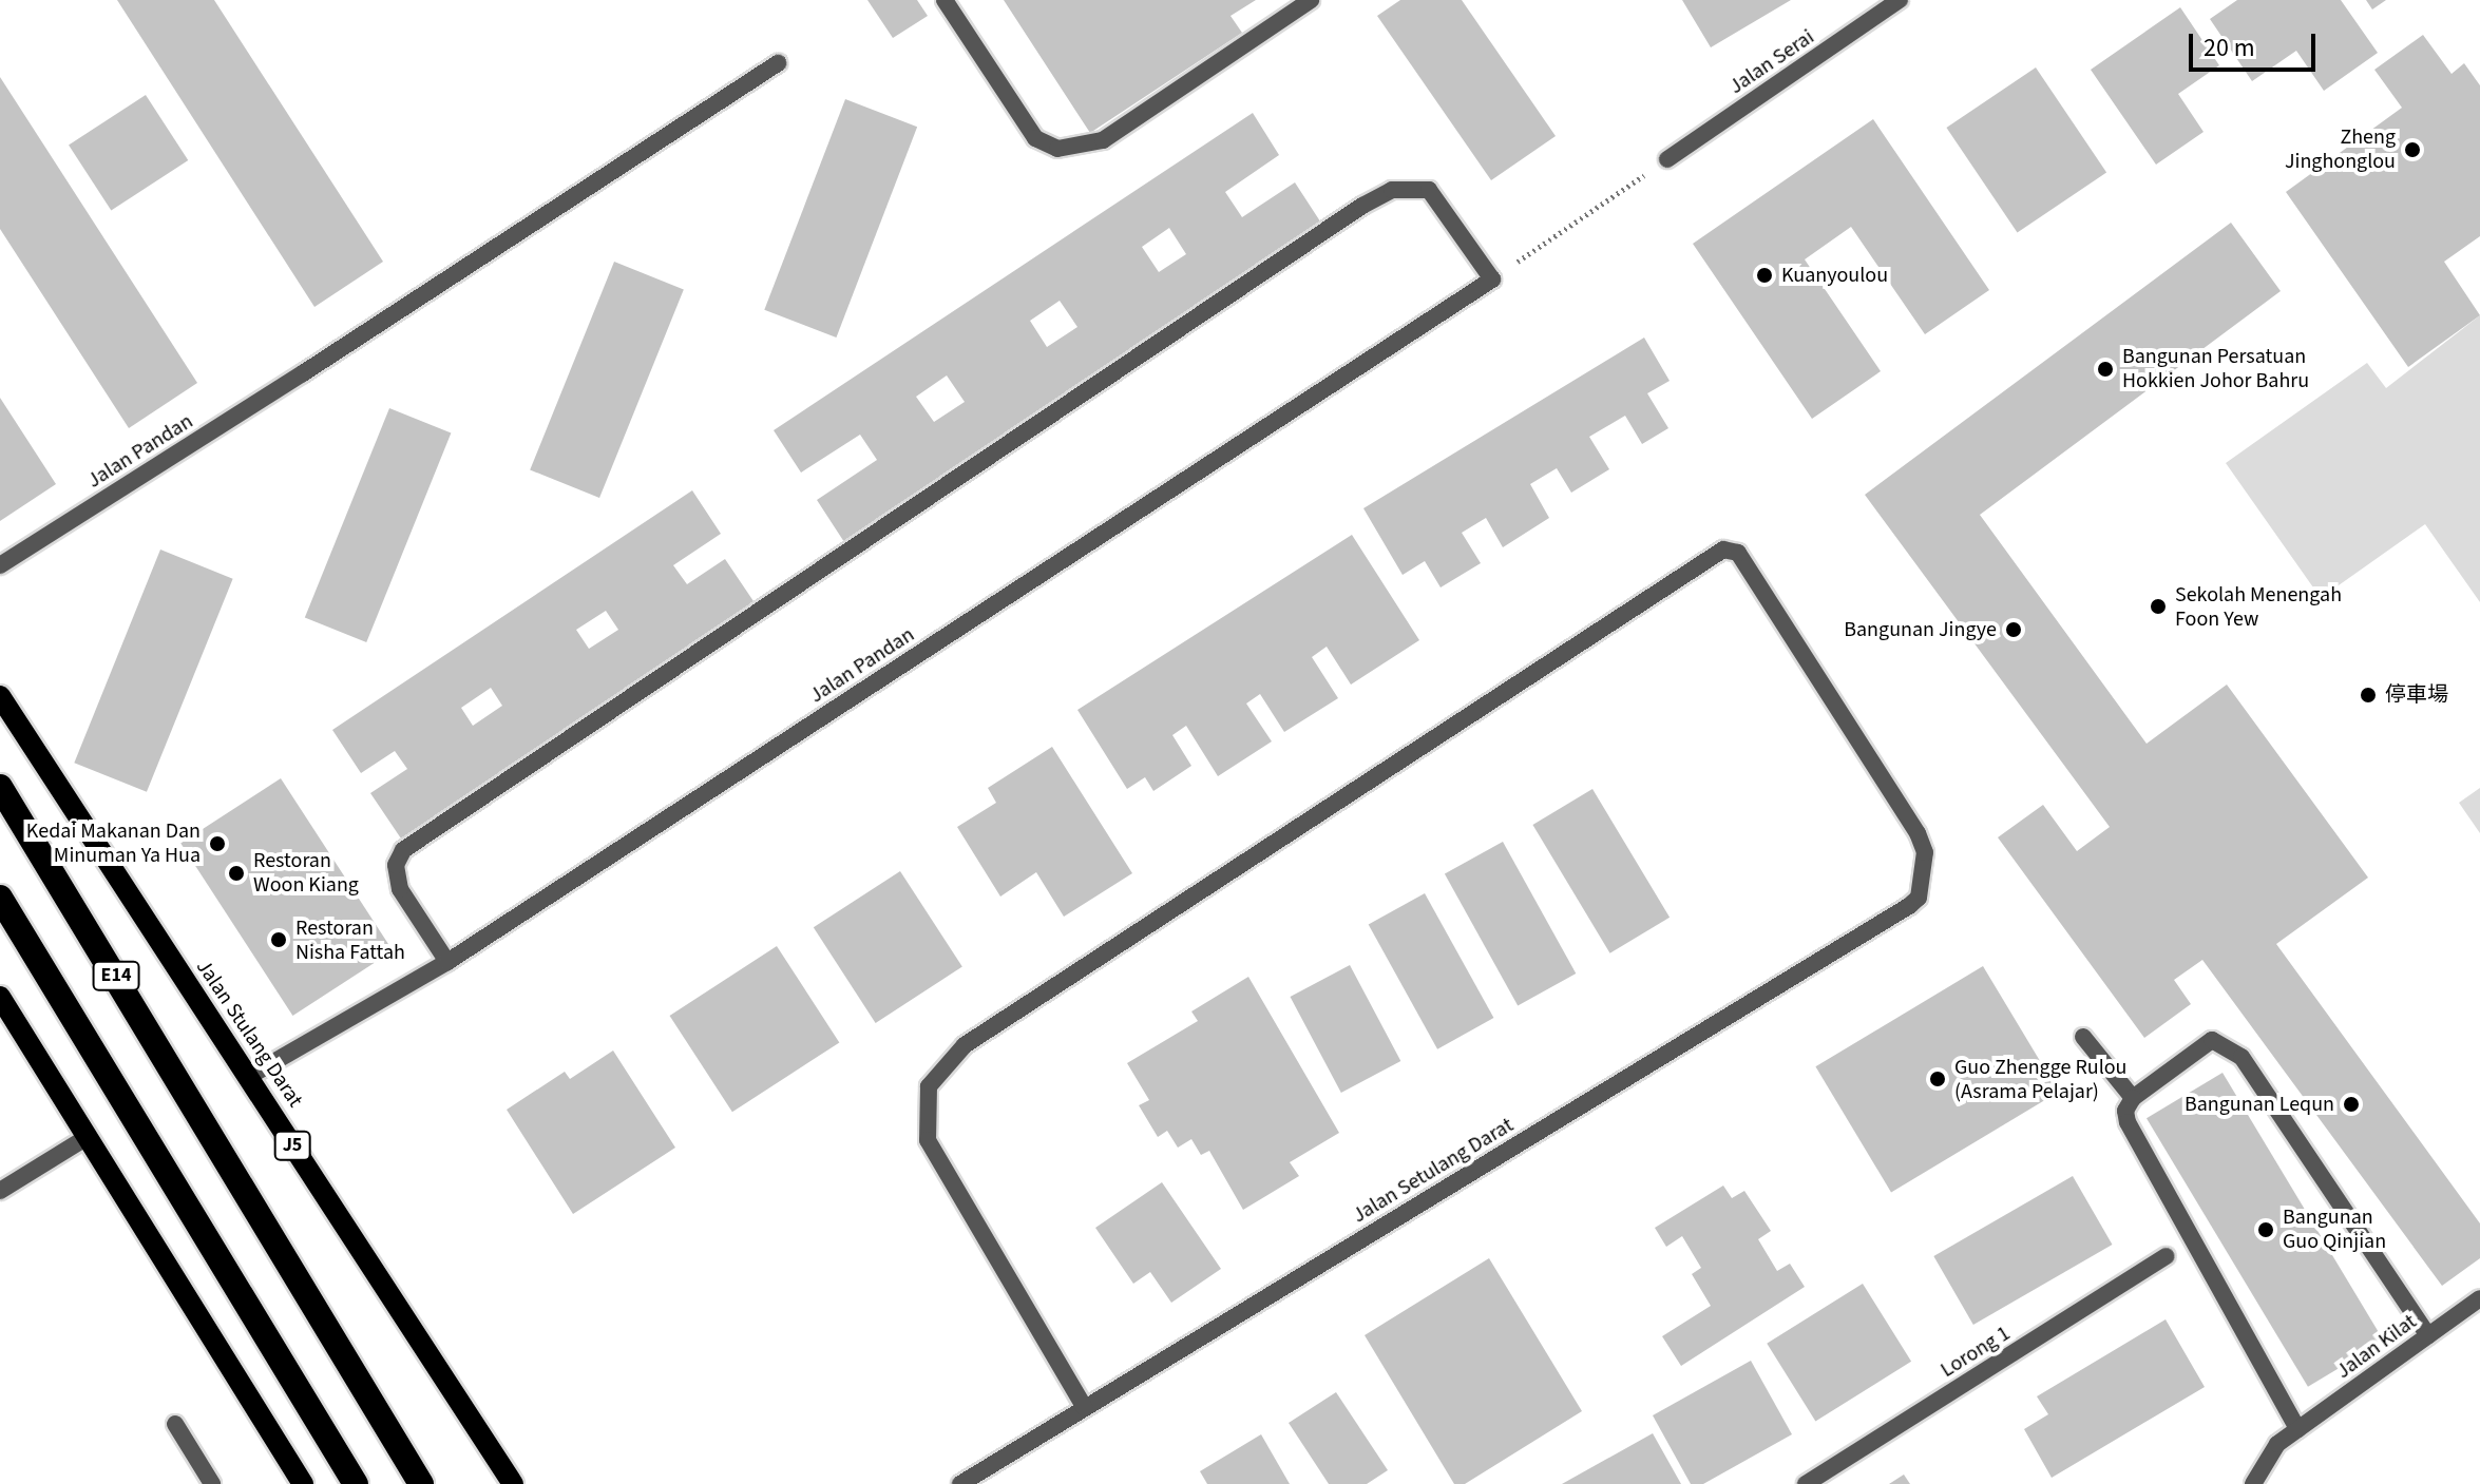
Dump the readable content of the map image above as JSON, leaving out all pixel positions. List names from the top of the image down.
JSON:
{
  "streets": {
    "highway": ["E14"],
    "main road": ["Jalan Stulang Darat", "J5"],
    "street": [
      "Jalan Serai",
      "Jalan Pandan",
      "Jalan Setulang Darat",
      "Jalan Kilat",
      "Lorong 1"
    ]
  },
  "crossings": [
    ["Jalan Pandan", "Jalan Stulang Darat"]
  ],
  "places": [
    "Zheng Jinghonglou",
    "Kuanyoulou",
    "Bangunan Persatuan Hokkien Johor Bahru",
    "Sekolah Menengah Foon Yew",
    "Bangunan Jingye",
    "停車場",
    "Kedai Makanan Dan Minuman Ya Hua",
    "Restoran Woon Kiang",
    "Restoran Nisha Fattah",
    "Guo Zhengge Rulou (Asrama Pelajar)",
    "Bangunan Lequn",
    "Bangunan Guo Qinjian"
  ],
  "scale_bar": "20 m"
}
